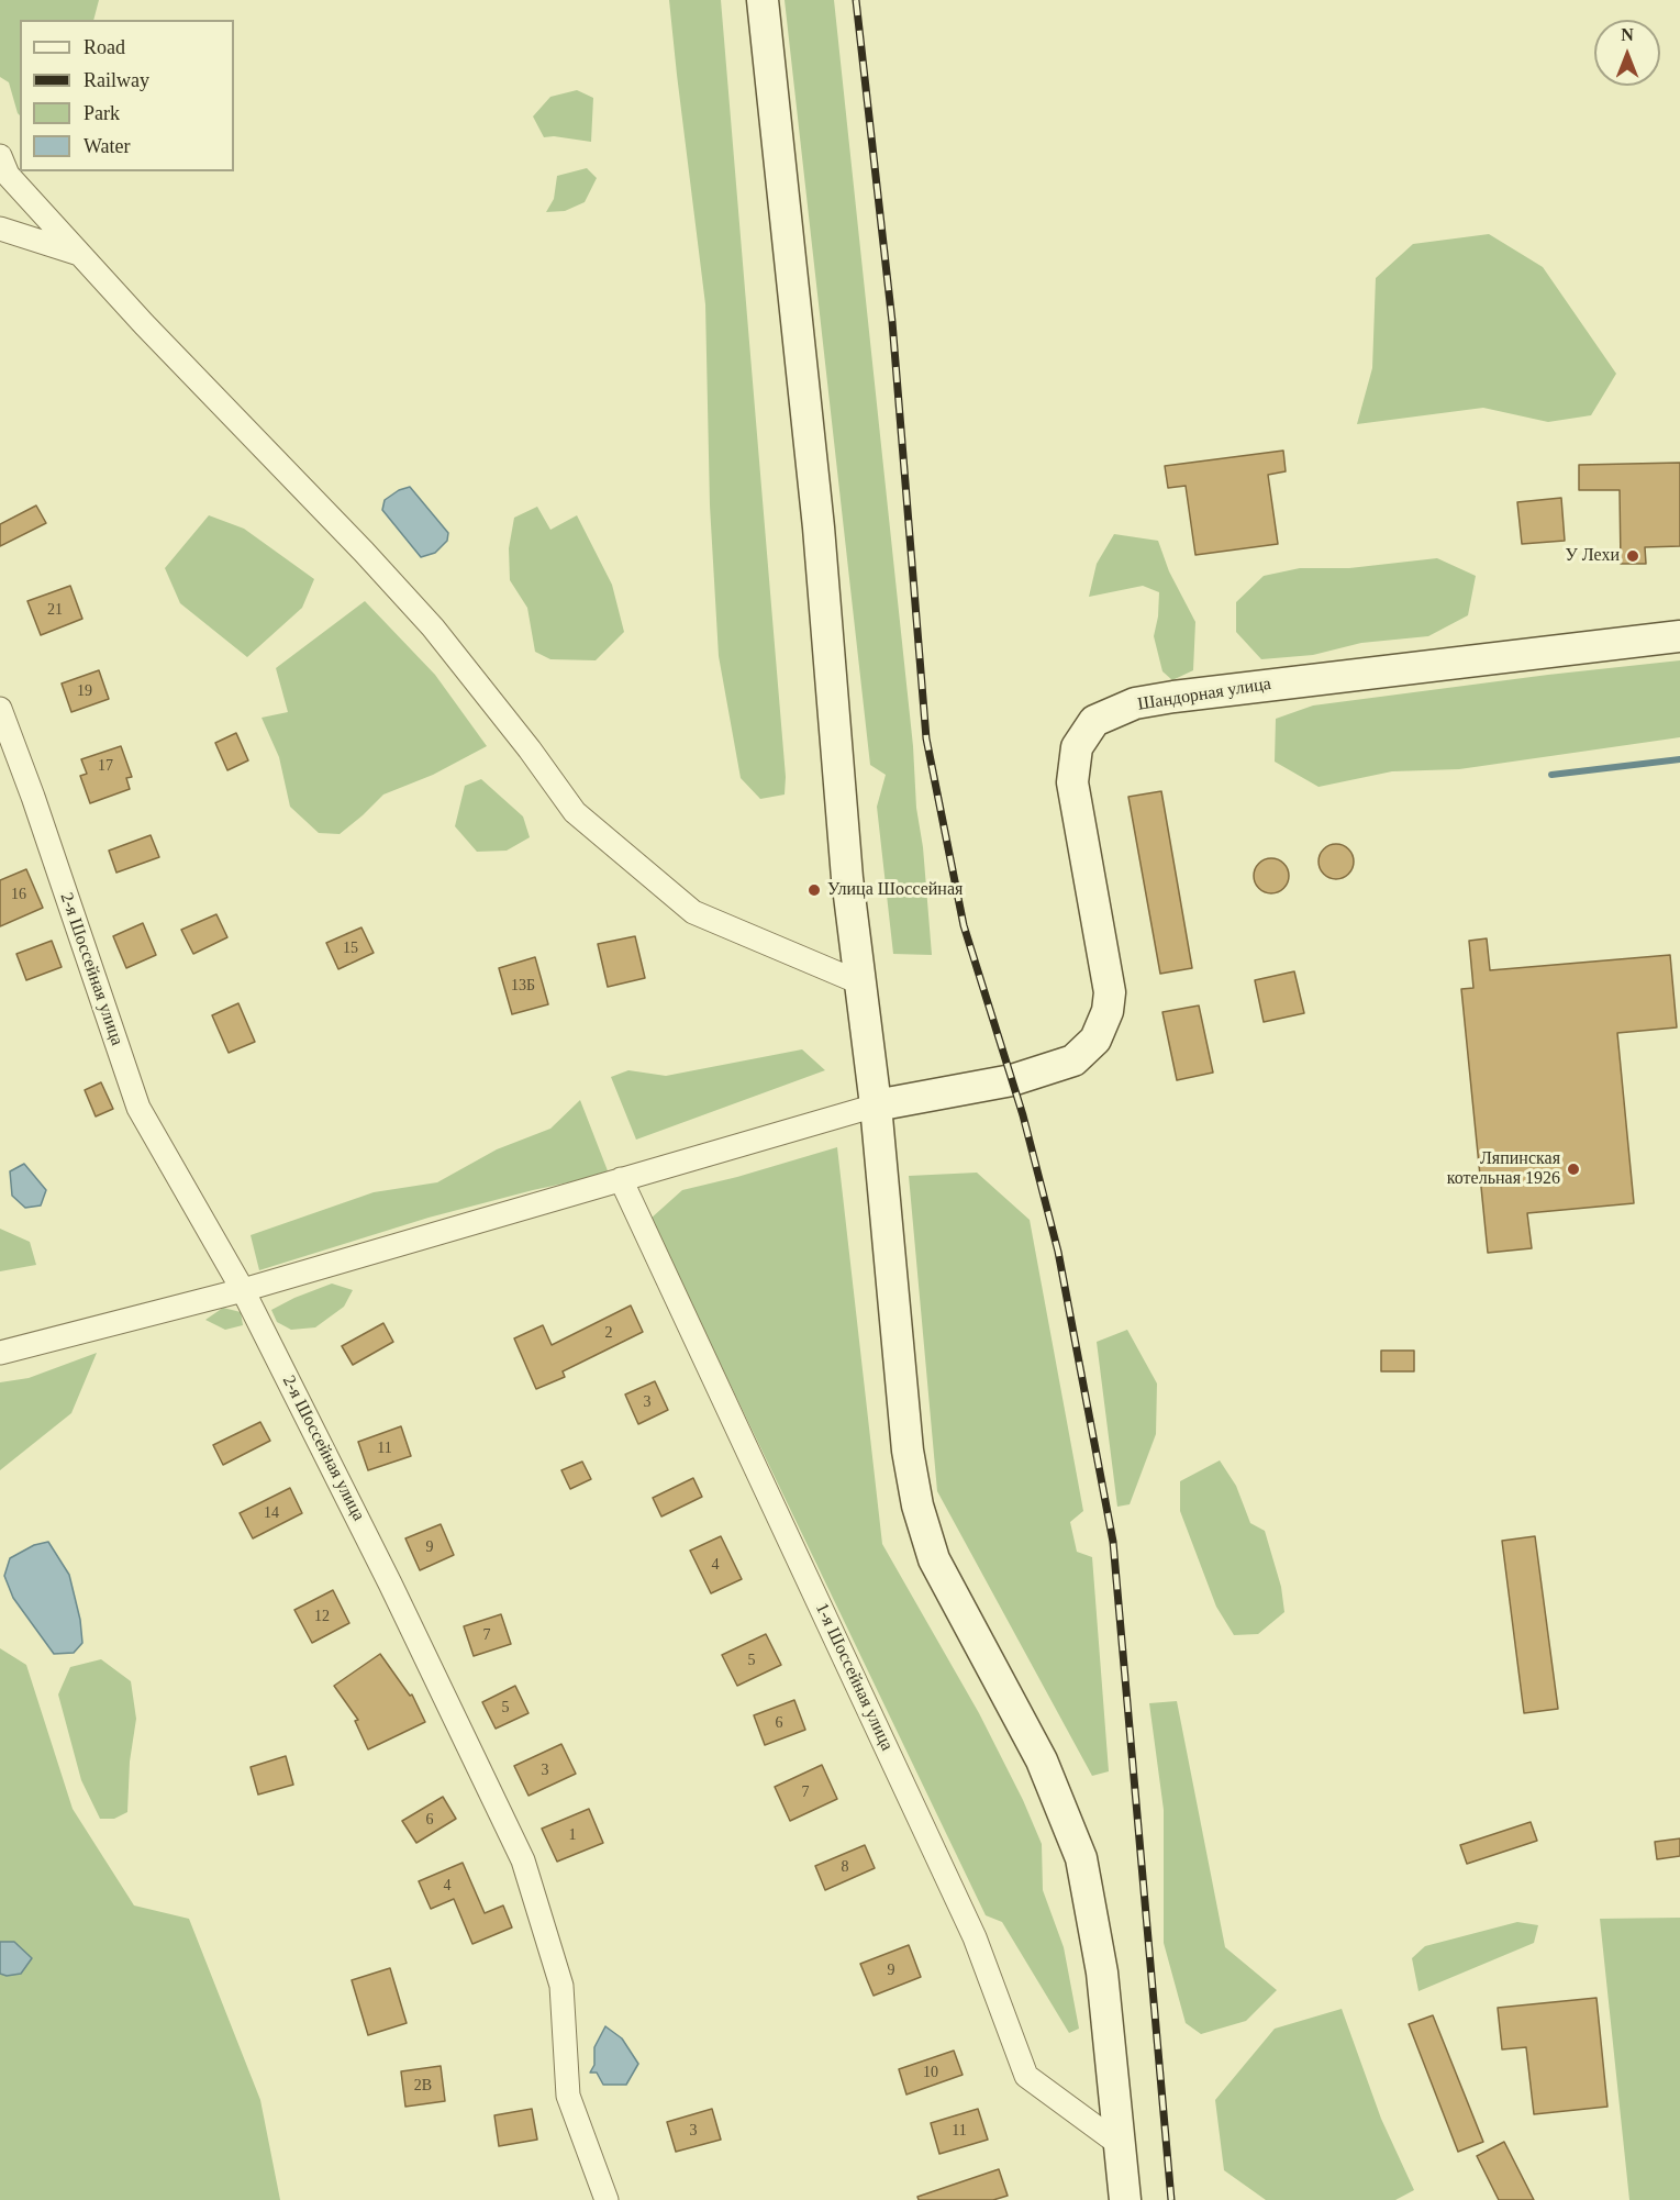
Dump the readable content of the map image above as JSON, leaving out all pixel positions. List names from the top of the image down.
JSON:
{
  "streets": {
    "main road": ["Шандорная улица"],
    "street": ["2-я Шоссейная улица", "1-я Шоссейная улица"]
  },
  "places": ["У Лехи", "Улица Шоссейная", "Ляпинская котельная 1926"],
  "house_numbers": [
    "21",
    "19",
    "17",
    "16",
    "15",
    "13Б",
    "2",
    "3",
    "11",
    "14",
    "9",
    "4",
    "12",
    "7",
    "5",
    "5",
    "6",
    "3",
    "7",
    "6",
    "1",
    "8",
    "4",
    "9",
    "10",
    "2В",
    "3",
    "11"
  ],
  "legend": [
    "Road",
    "Railway",
    "Park",
    "Water"
  ],
  "north": "top"
}
